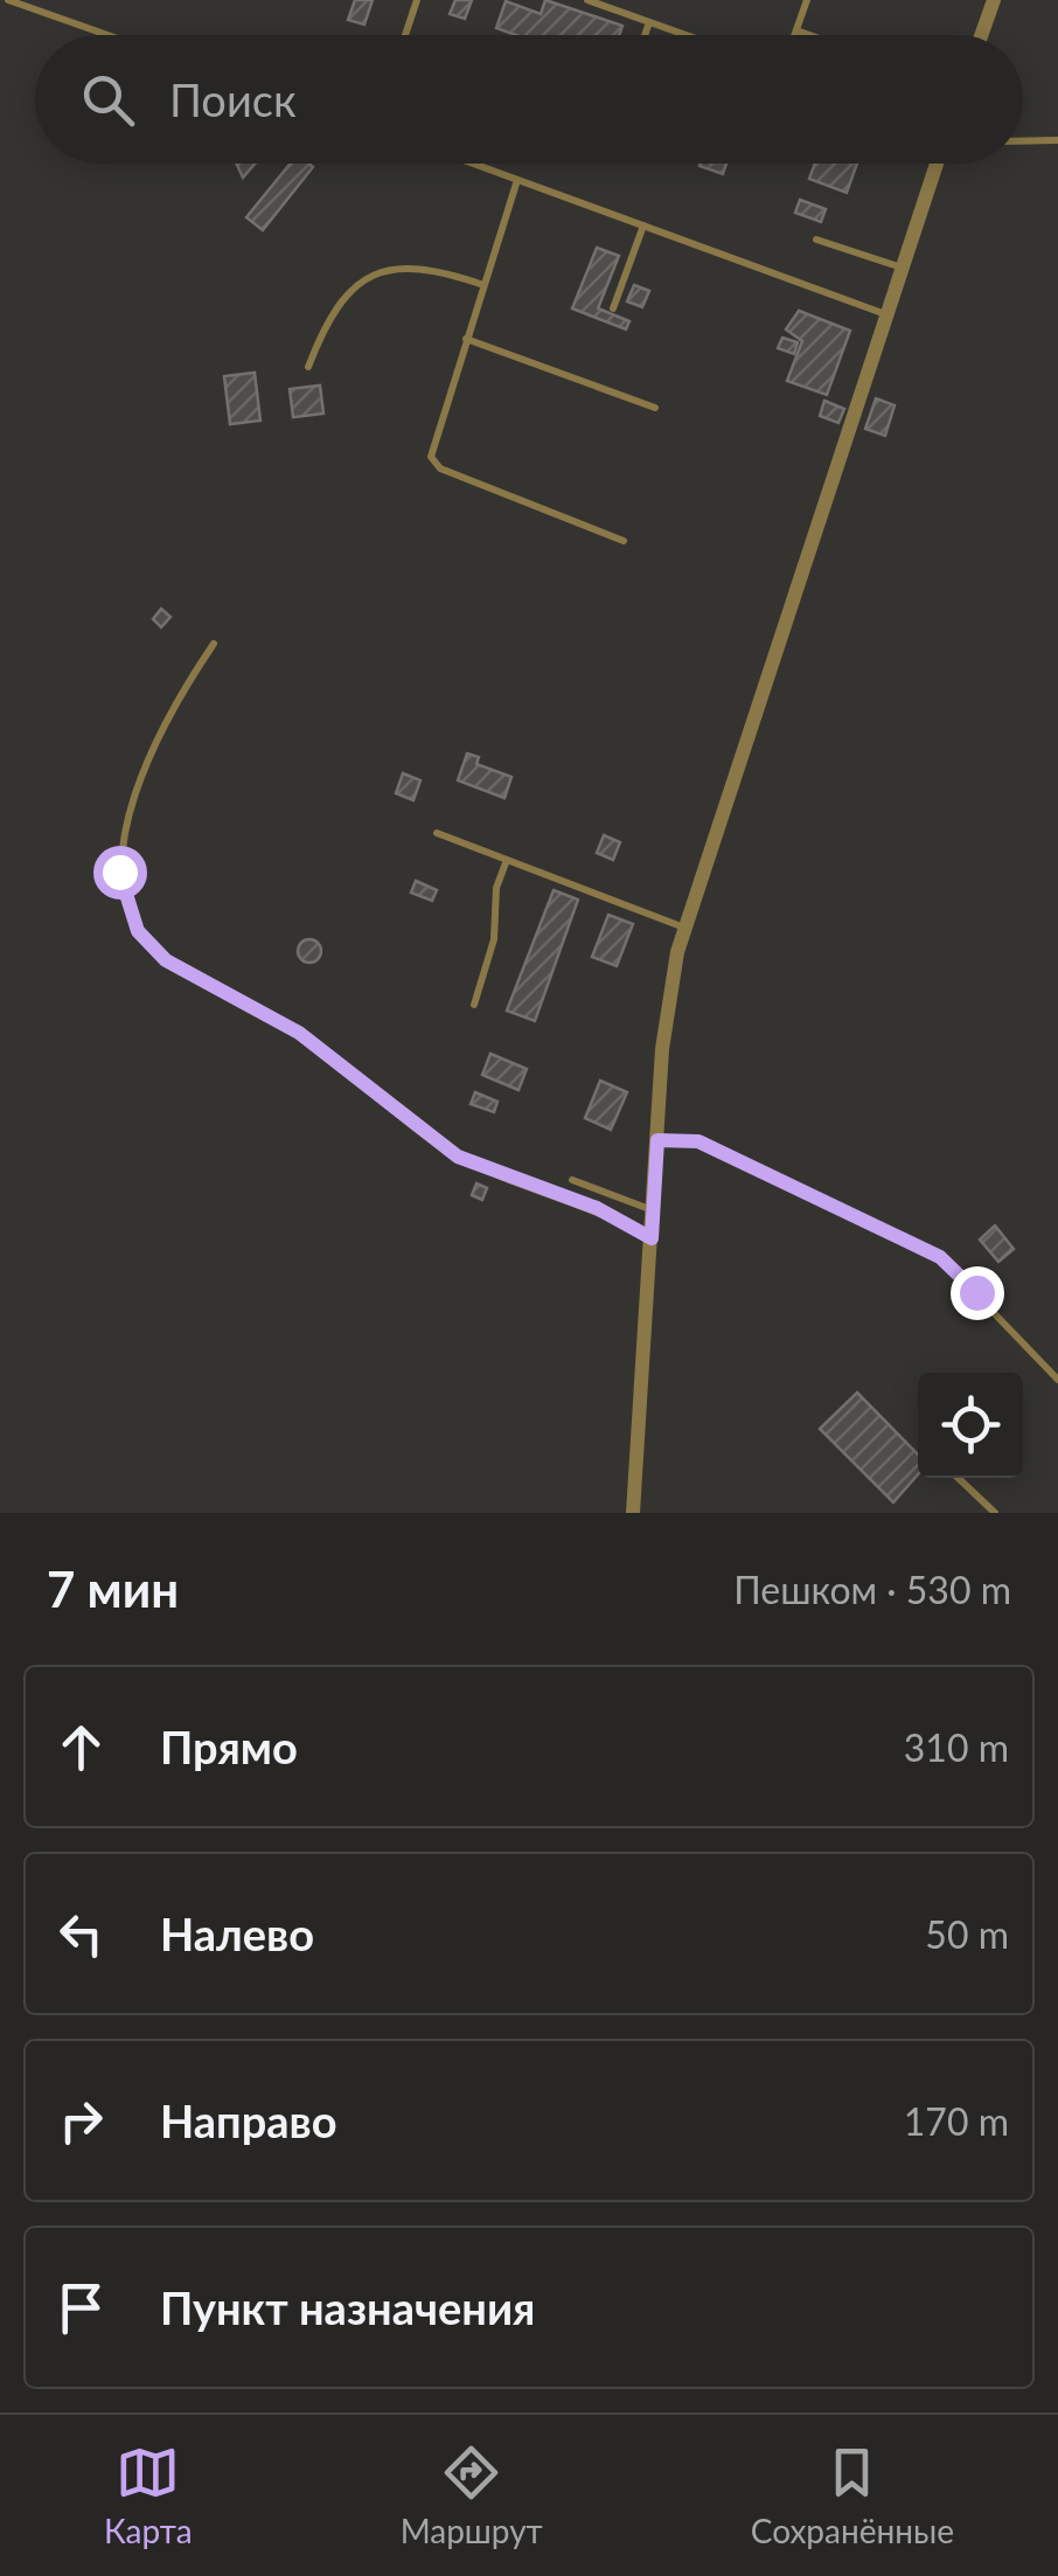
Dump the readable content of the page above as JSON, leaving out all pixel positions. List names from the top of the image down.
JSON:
{
  "page": {
    "search": "Поиск",
    "heading": ["7 мин", "Пешком · 530 m"],
    "list": [
      ["Прямо", "310 m"],
      ["Налево", "50 m"],
      ["Направо", "170 m"],
      "Пункт назначения"
    ],
    "nav": ["Карта", "Маршрут", "Сохранённые"]
  }
}
